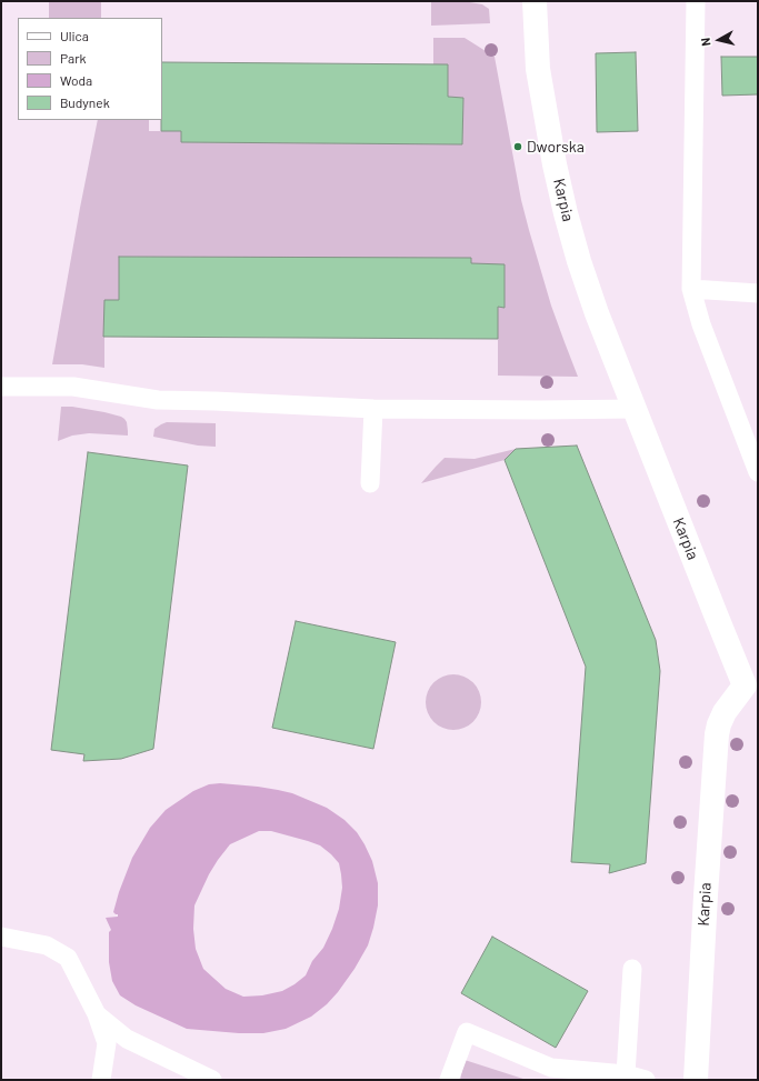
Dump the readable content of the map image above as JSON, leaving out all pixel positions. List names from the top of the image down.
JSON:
{
  "streets": {
    "street": ["Karpia"]
  },
  "places": ["Dworska"],
  "legend": [
    "Ulica",
    "Park",
    "Woda",
    "Budynek"
  ],
  "north": "left"
}
